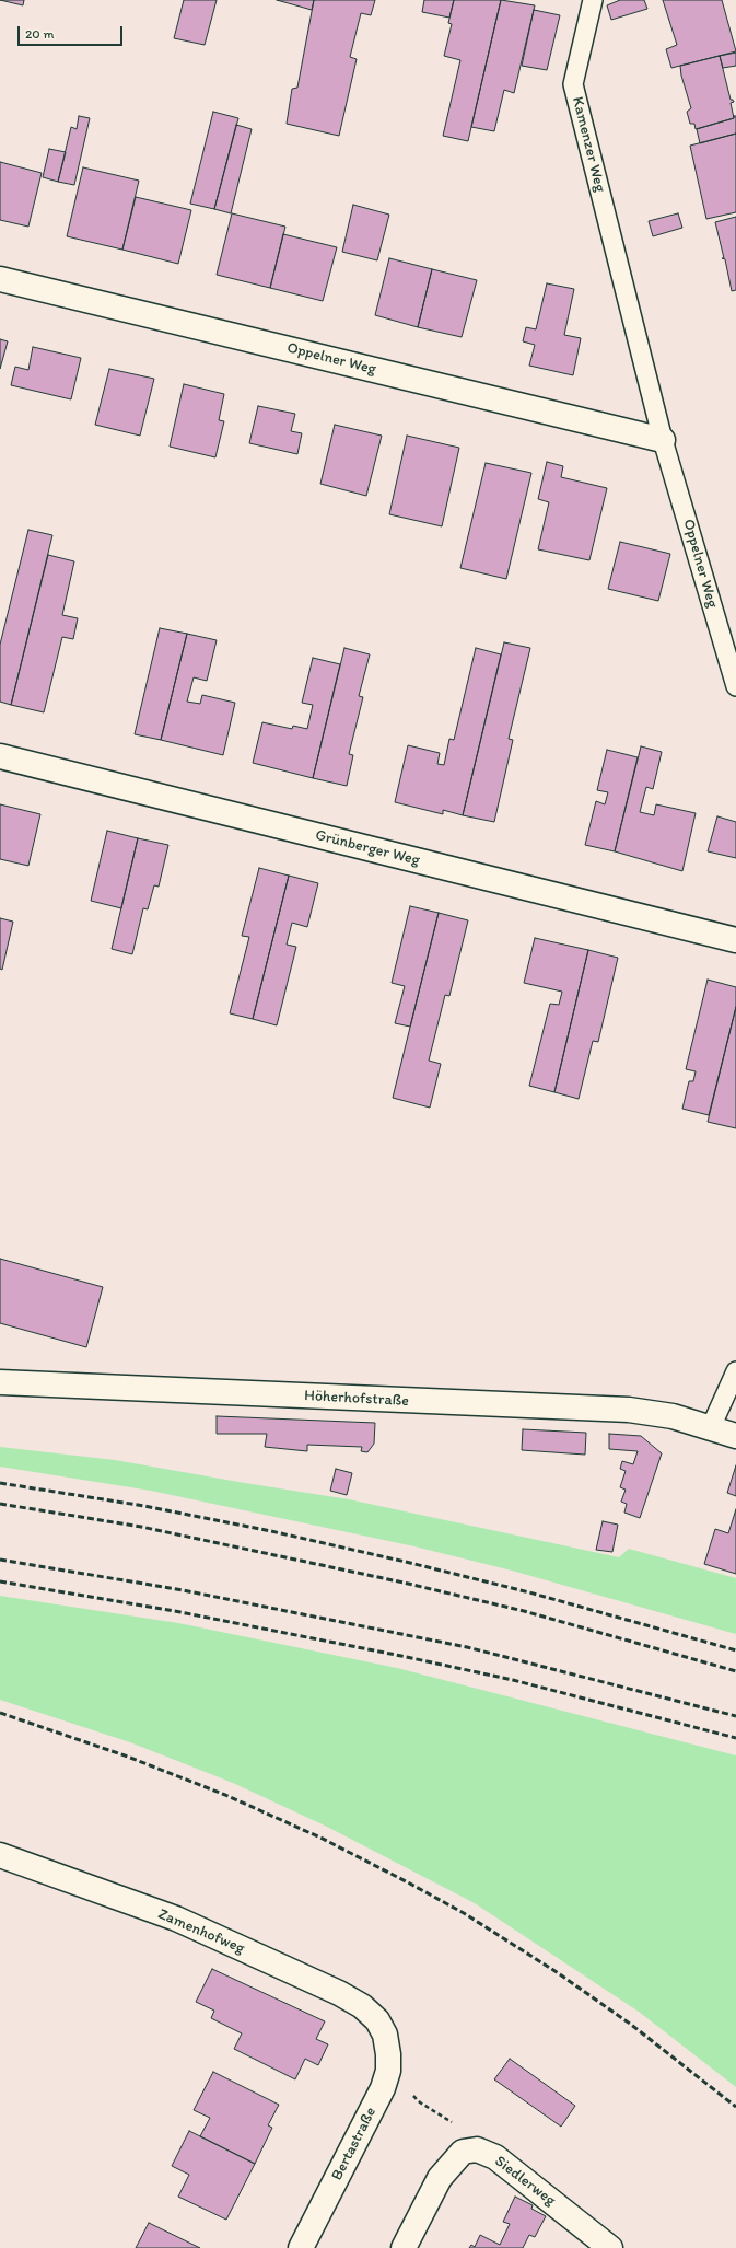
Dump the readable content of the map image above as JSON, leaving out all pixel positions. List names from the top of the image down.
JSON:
{
  "streets": {
    "street": [
      "Oppelner Weg",
      "Grünberger Weg",
      "Höherhofstraße",
      "Zamenhofweg",
      "Bertastraße",
      "Siedlerweg"
    ],
    "lane": ["Kamenzer Weg"]
  },
  "crossings": [
    ["Kamenzer Weg", "Oppelner Weg"],
    ["Zamenhofweg", "Bertastraße"]
  ],
  "scale_bar": "20 m"
}
